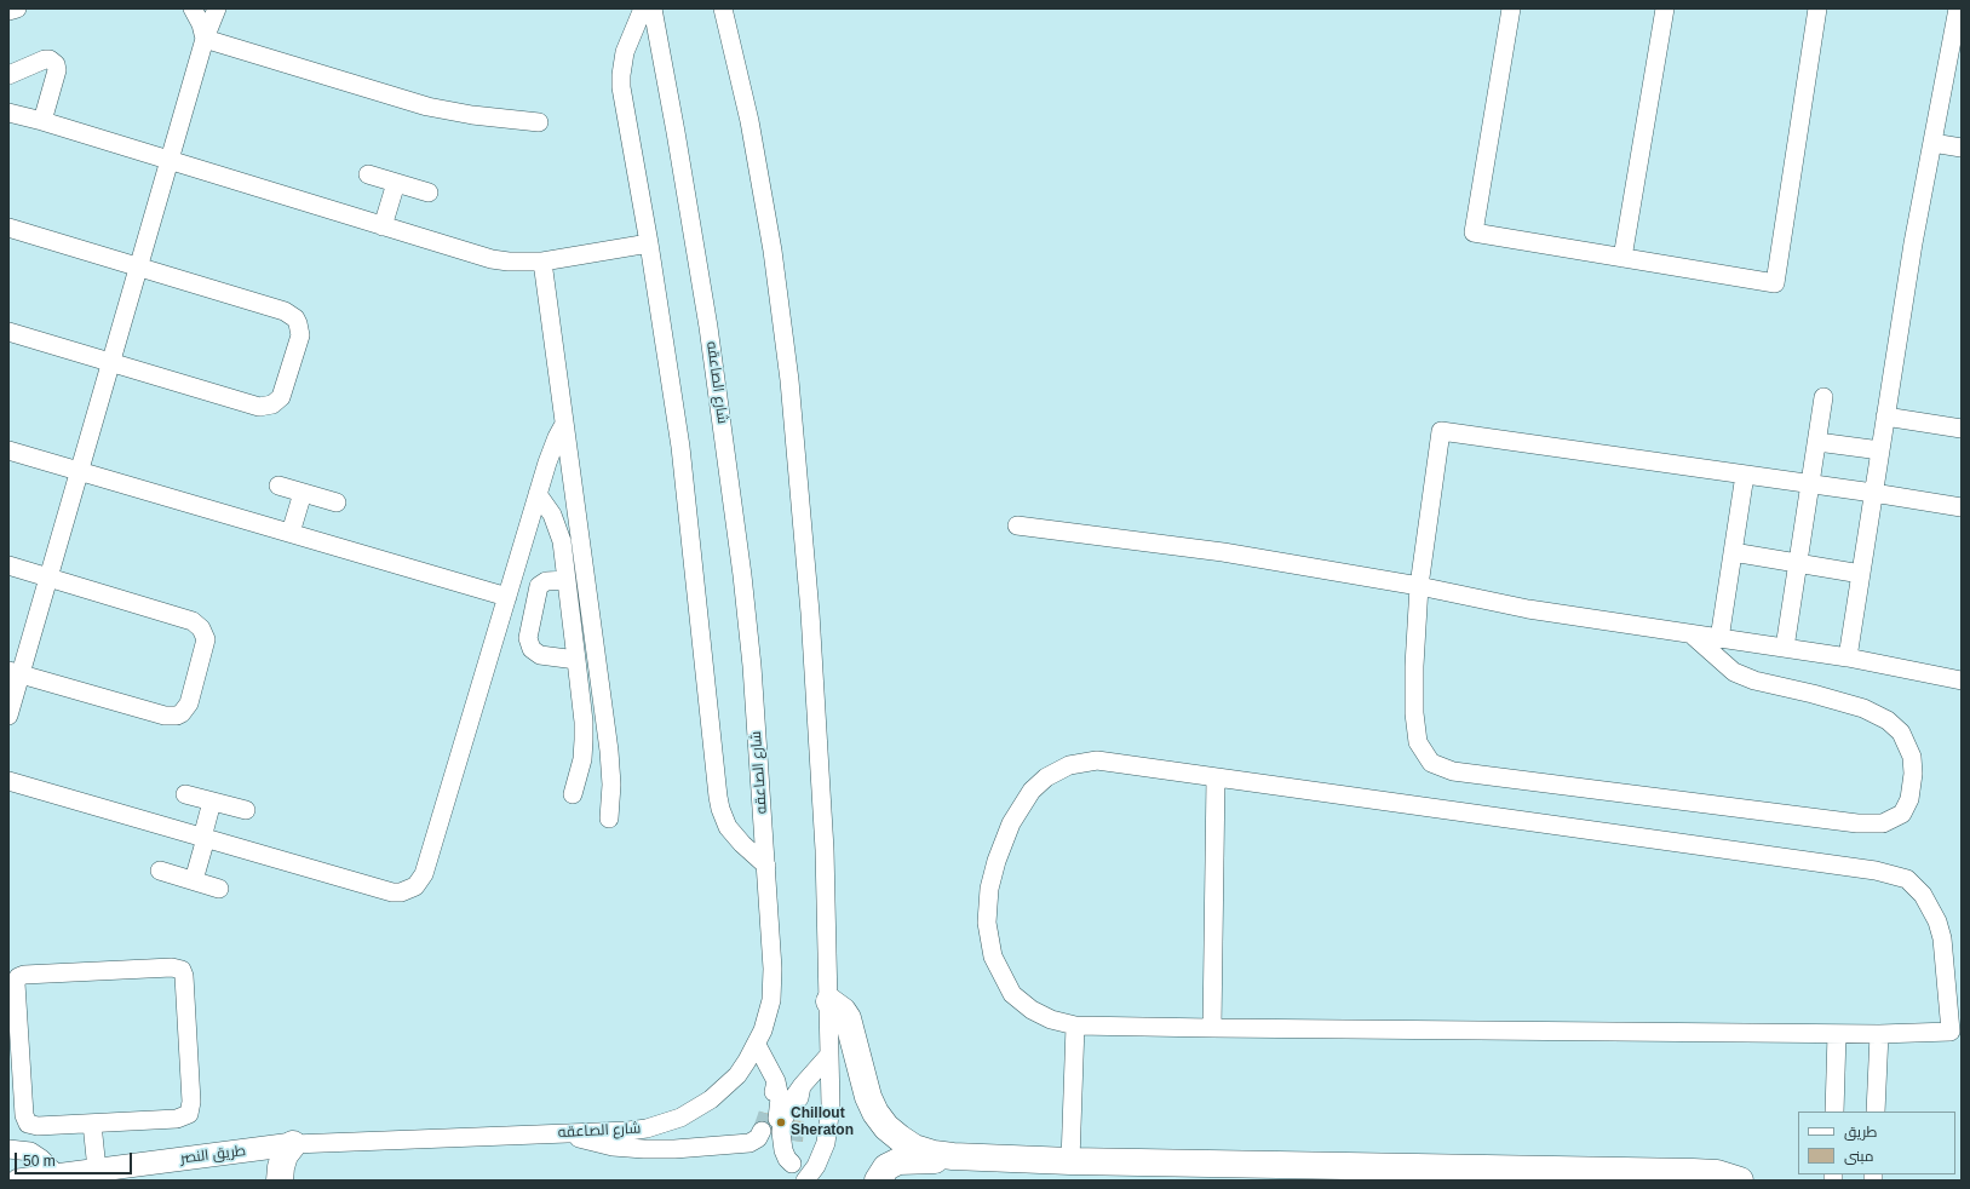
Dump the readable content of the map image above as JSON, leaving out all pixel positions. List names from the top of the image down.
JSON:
{
  "streets": {
    "main road": ["طريق النصر"],
    "street": ["شارع الصاعقه"]
  },
  "crossings": [
    ["شارع الصاعقه", "طريق النصر"]
  ],
  "places": ["Chillout Sheraton"],
  "legend": ["طريق", "مبنى"],
  "scale_bar": "50 m"
}
